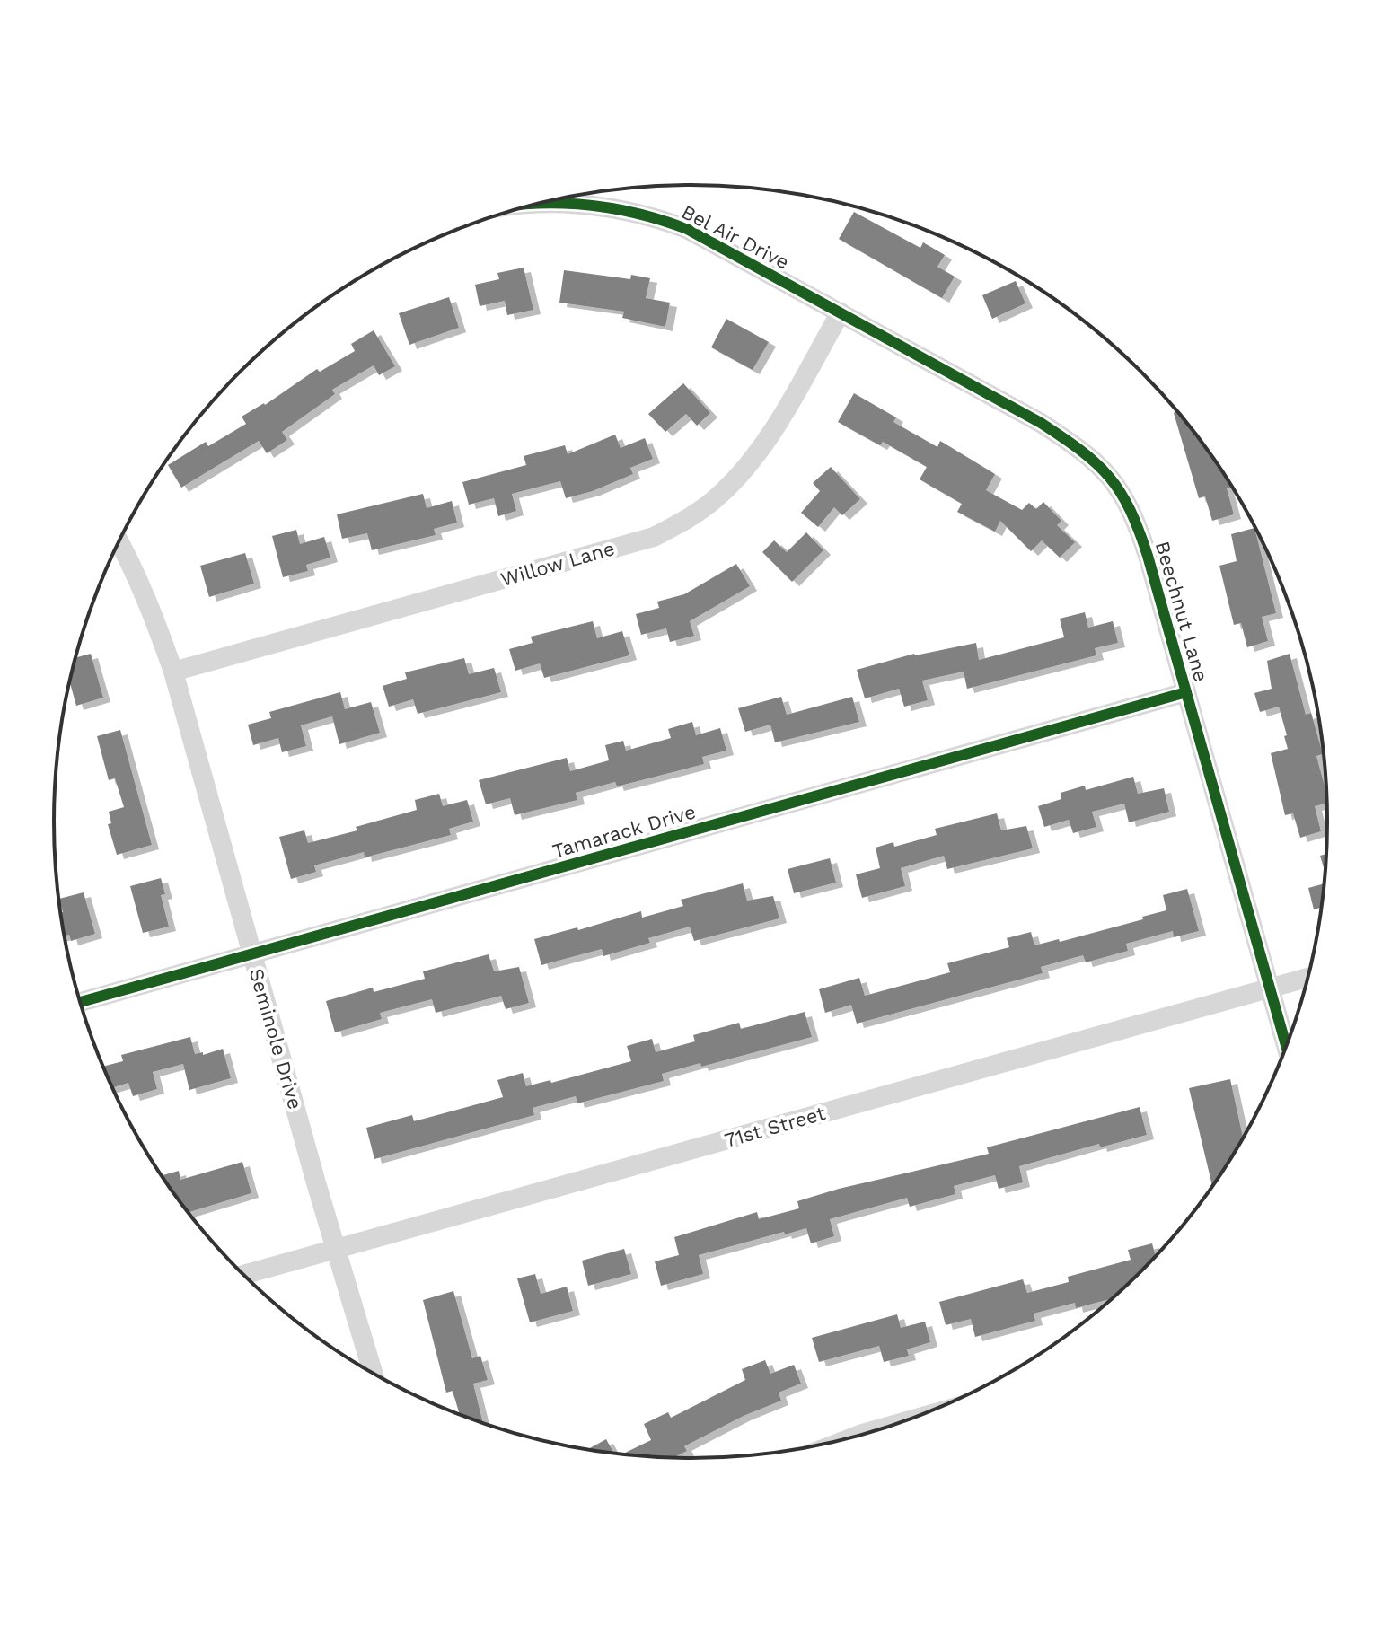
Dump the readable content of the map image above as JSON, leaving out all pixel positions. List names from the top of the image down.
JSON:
{
  "streets": {
    "street": [
      "Bel Air Drive",
      "Willow Lane",
      "Beechnut Lane",
      "Tamarack Drive",
      "Seminole Drive",
      "71st Street"
    ]
  },
  "crossings": [
    ["Bel Air Drive", "Willow Lane"],
    ["Bel Air Drive", "Beechnut Lane"],
    ["Willow Lane", "Beechnut Lane"],
    ["Willow Lane", "Seminole Drive"],
    ["Beechnut Lane", "Tamarack Drive"],
    ["Beechnut Lane", "71st Street"],
    ["Tamarack Drive", "Seminole Drive"],
    ["Seminole Drive", "71st Street"]
  ]
}
